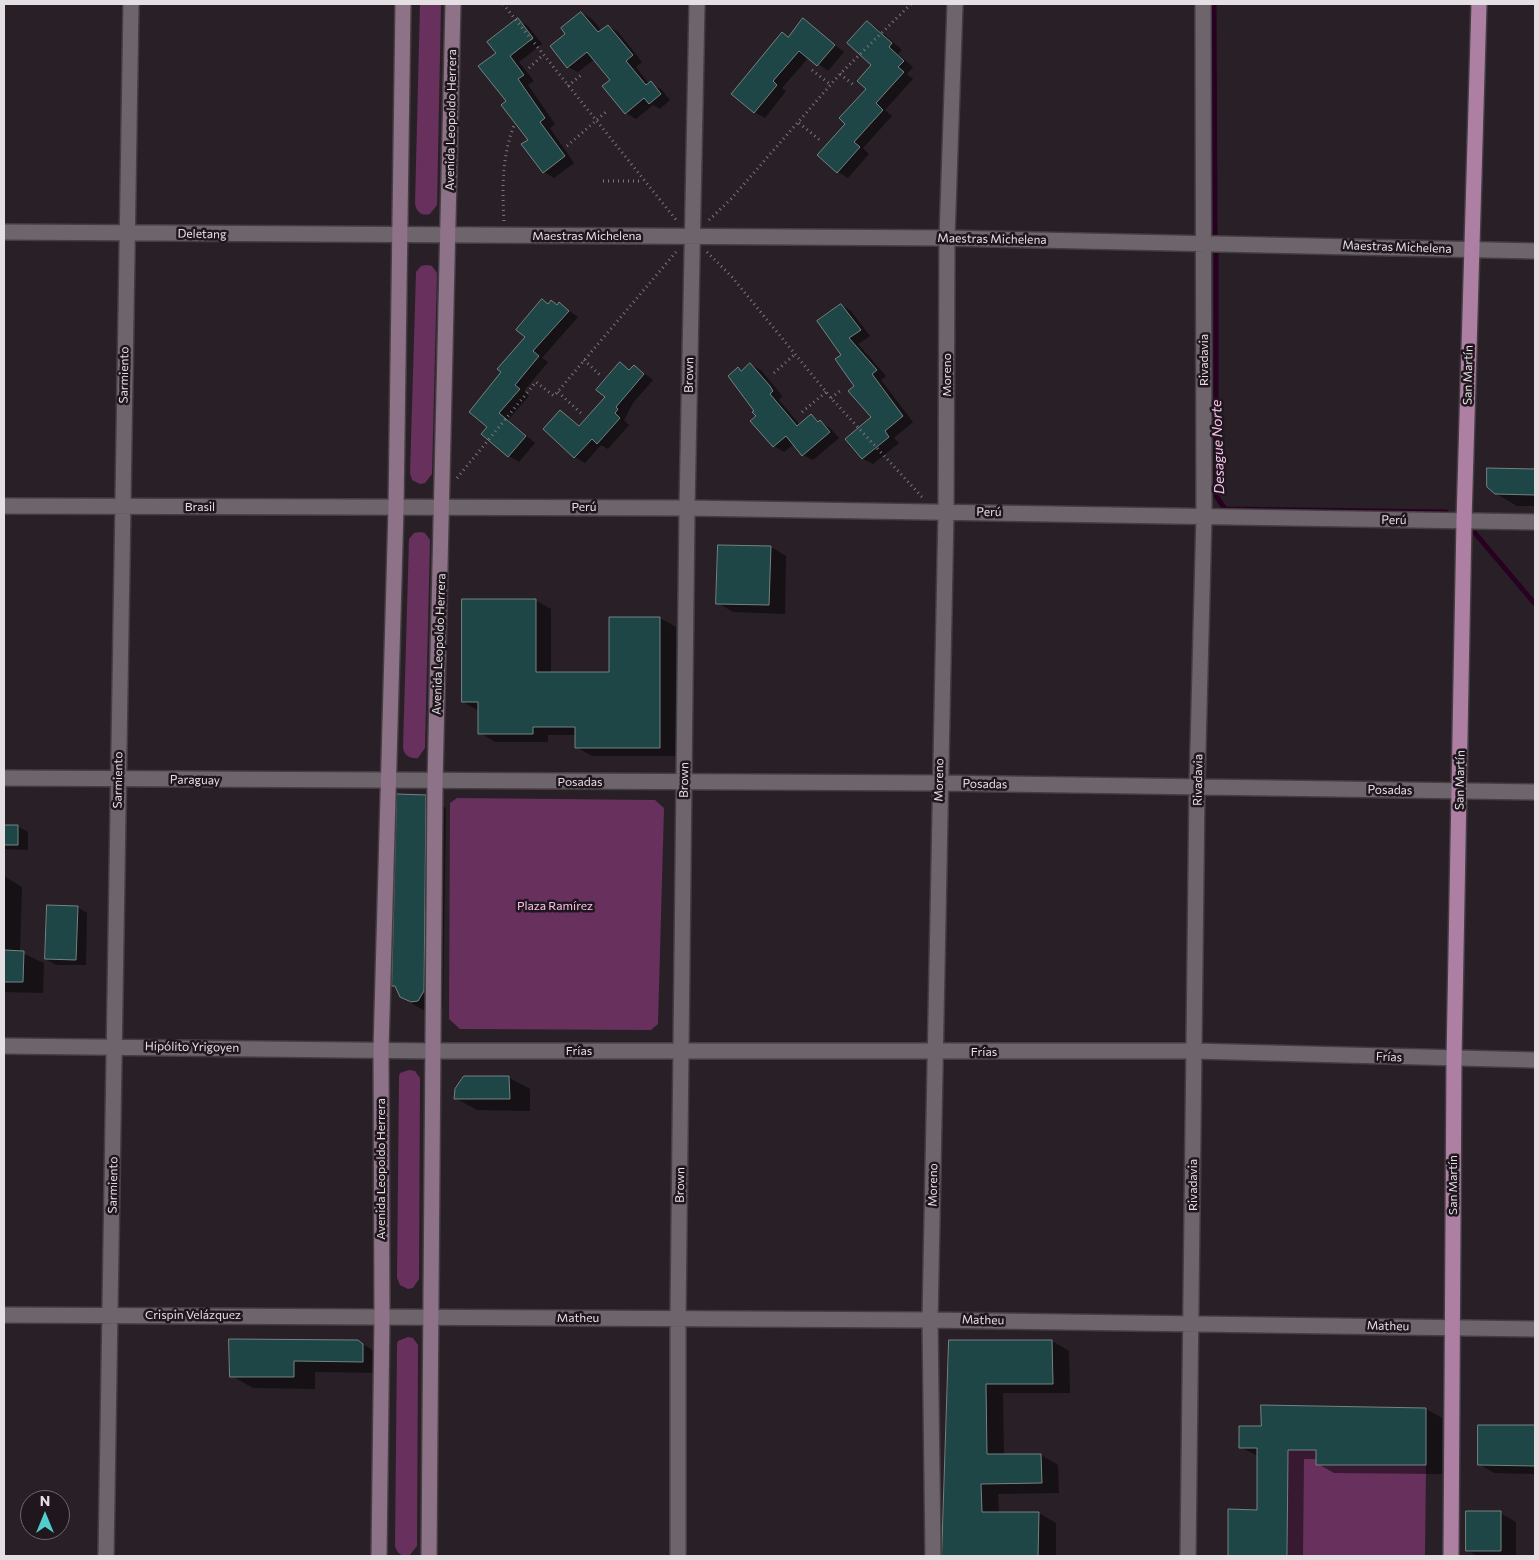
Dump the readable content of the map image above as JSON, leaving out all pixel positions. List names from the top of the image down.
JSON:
{
  "streets": {
    "main road": ["San Martín"],
    "street": [
      "Avenida Leopoldo Herrera",
      "Deletang",
      "Maestras Michelena",
      "Rivadavia",
      "Sarmiento",
      "Brown",
      "Moreno",
      "Brasil",
      "Perú",
      "Paraguay",
      "Posadas",
      "Hipólito Yrigoyen",
      "Frías",
      "Crispin Velázquez",
      "Matheu"
    ]
  },
  "crossings": [
    ["Avenida Leopoldo Herrera", "Deletang"],
    ["Avenida Leopoldo Herrera", "Maestras Michelena"],
    ["Avenida Leopoldo Herrera", "Brasil"],
    ["Avenida Leopoldo Herrera", "Perú"],
    ["Avenida Leopoldo Herrera", "Paraguay"],
    ["Avenida Leopoldo Herrera", "Posadas"],
    ["Avenida Leopoldo Herrera", "Hipólito Yrigoyen"],
    ["Avenida Leopoldo Herrera", "Frías"],
    ["Avenida Leopoldo Herrera", "Crispin Velázquez"],
    ["Avenida Leopoldo Herrera", "Matheu"],
    ["Deletang", "Sarmiento"],
    ["Maestras Michelena", "Rivadavia"],
    ["Maestras Michelena", "Brown"],
    ["Maestras Michelena", "Moreno"],
    ["Maestras Michelena", "San Martín"],
    ["Rivadavia", "Perú"],
    ["Rivadavia", "Posadas"],
    ["Rivadavia", "Frías"],
    ["Rivadavia", "Matheu"],
    ["Sarmiento", "Brasil"],
    ["Sarmiento", "Paraguay"],
    ["Sarmiento", "Hipólito Yrigoyen"],
    ["Sarmiento", "Crispin Velázquez"],
    ["Brown", "Perú"],
    ["Brown", "Posadas"],
    ["Brown", "Frías"],
    ["Brown", "Matheu"],
    ["Moreno", "Perú"],
    ["Moreno", "Posadas"],
    ["Moreno", "Frías"],
    ["Moreno", "Matheu"],
    ["San Martín", "Perú"],
    ["San Martín", "Posadas"],
    ["San Martín", "Frías"],
    ["San Martín", "Matheu"],
    ["Hipólito Yrigoyen", "Frías"],
    ["Crispin Velázquez", "Matheu"]
  ],
  "water": ["Desague Norte"],
  "parks": ["Plaza Ramírez"],
  "north": "top"
}
